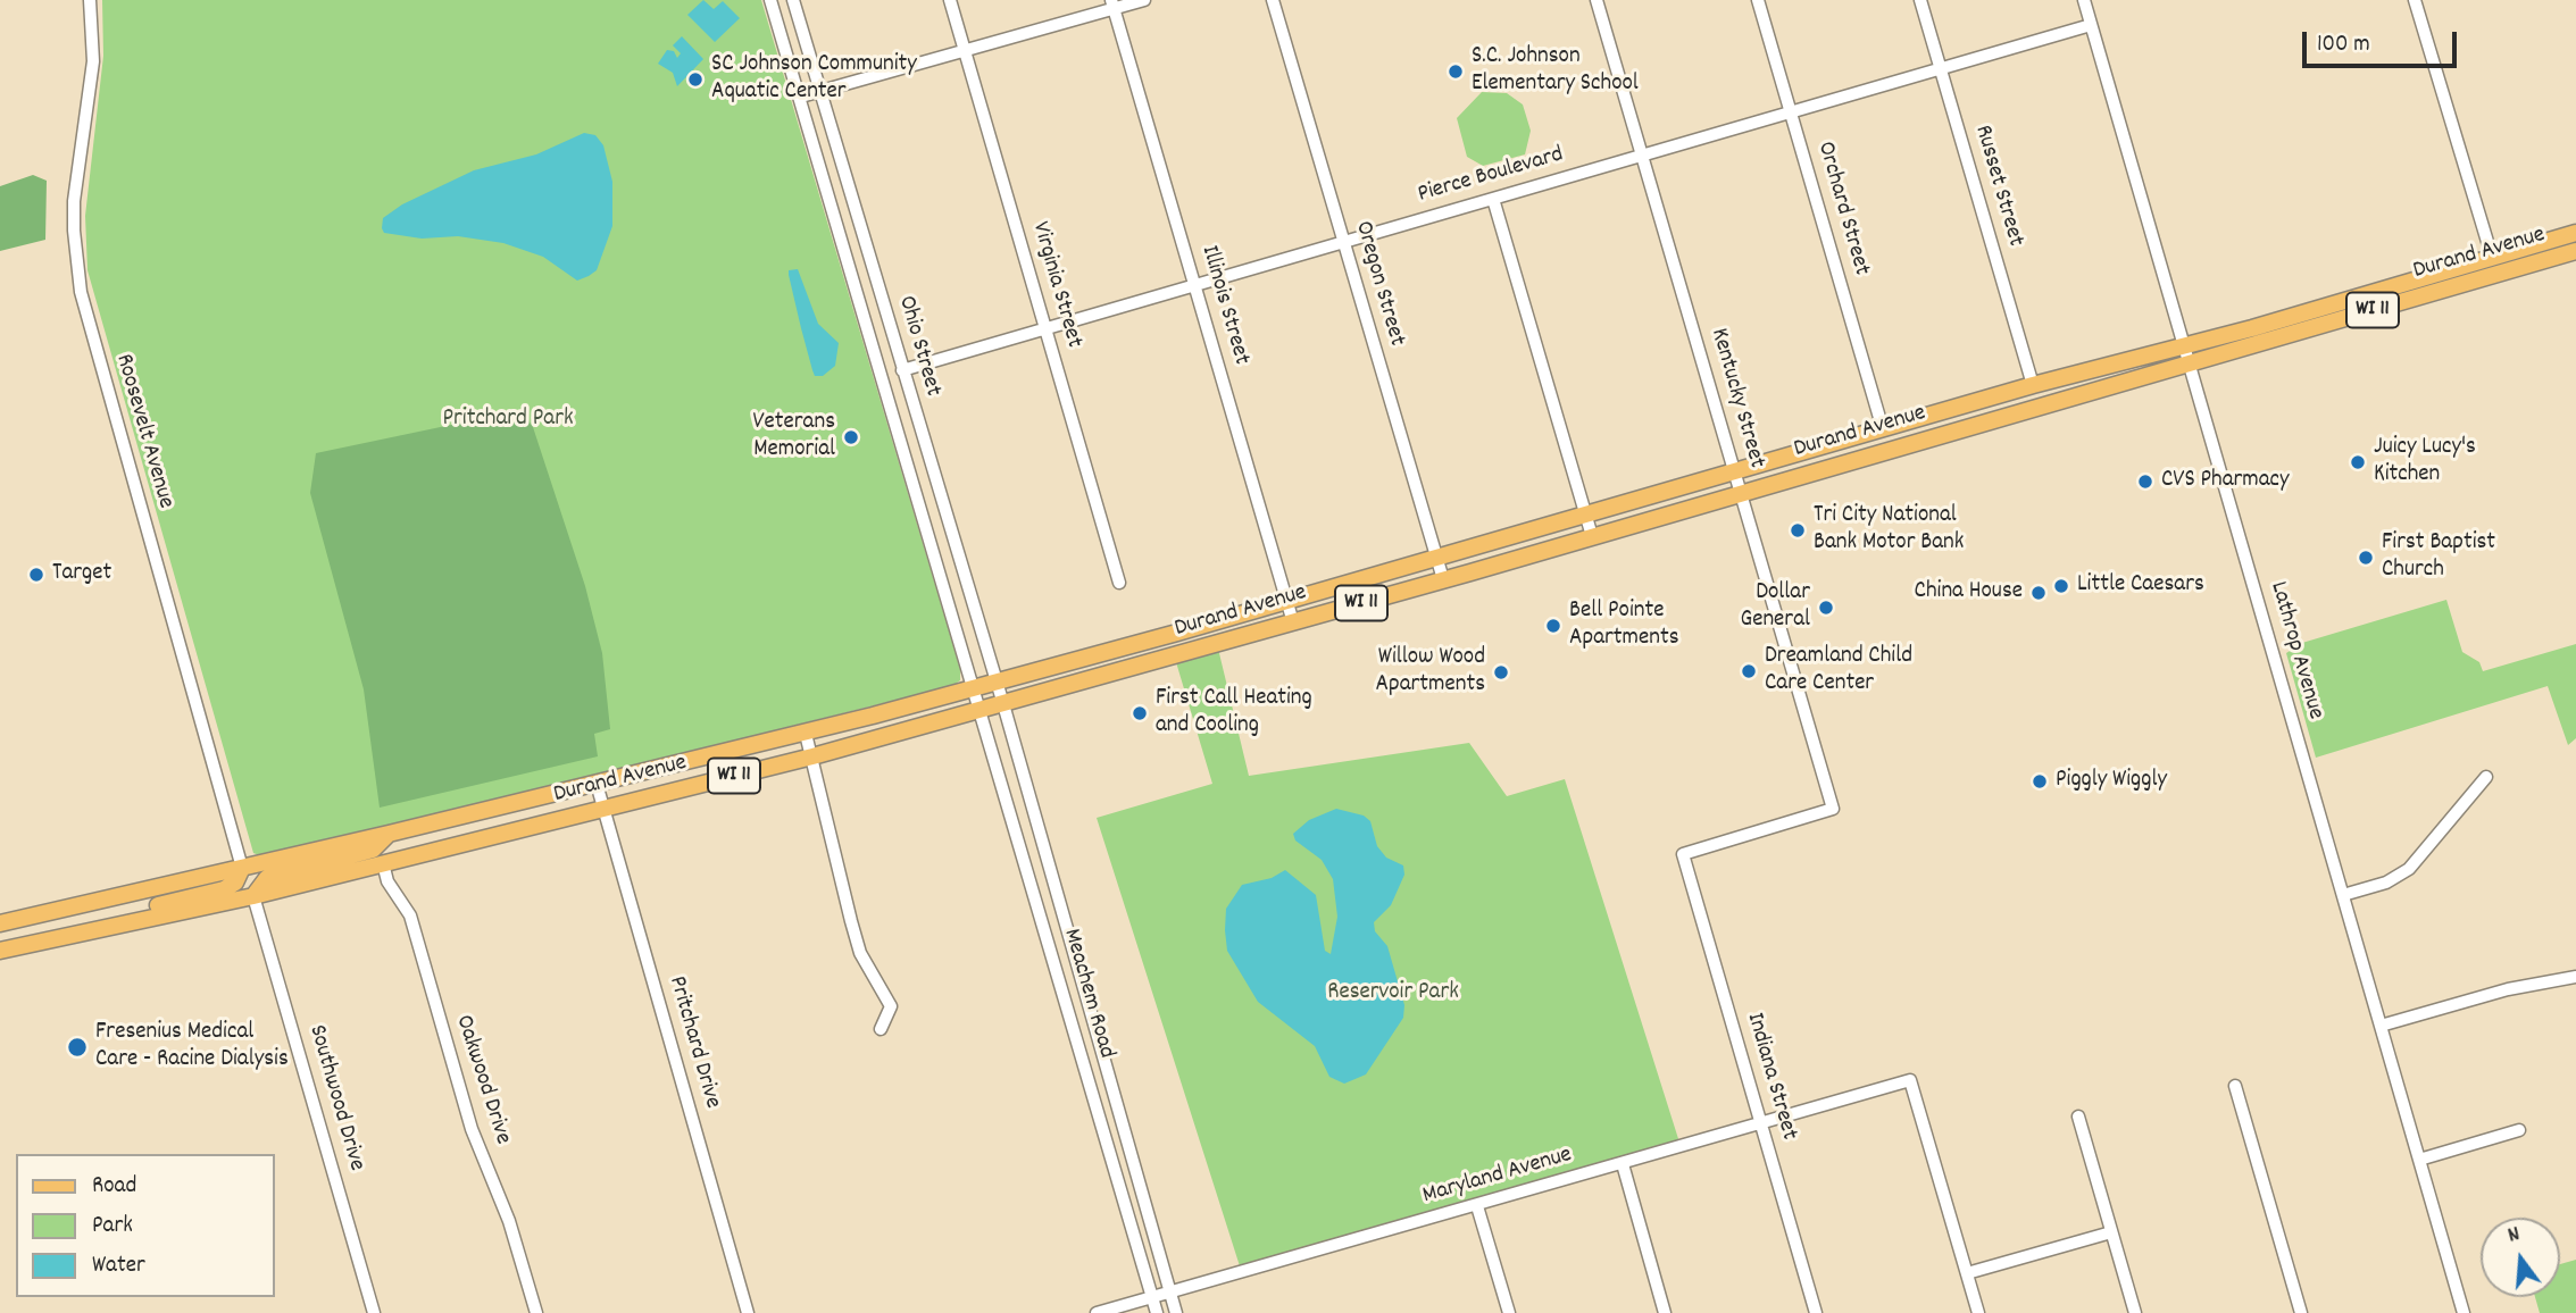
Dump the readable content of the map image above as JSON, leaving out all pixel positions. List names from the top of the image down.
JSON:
{
  "streets": {
    "main road": ["Durand Avenue", "WI 11"],
    "street": [
      "Pierce Boulevard",
      "Russet Street",
      "Orchard Street",
      "Oregon Street",
      "Virginia Street",
      "Illinois Street",
      "Ohio Street",
      "Kentucky Street",
      "Roosevelt Avenue",
      "Lathrop Avenue",
      "Meachem Road",
      "Pritchard Drive",
      "Indiana Street",
      "Oakwood Drive",
      "Southwood Drive",
      "Maryland Avenue"
    ]
  },
  "crossings": [
    ["Pierce Boulevard", "Russet Street"],
    ["Pierce Boulevard", "Orchard Street"],
    ["Pierce Boulevard", "Oregon Street"],
    ["Pierce Boulevard", "Virginia Street"],
    ["Pierce Boulevard", "Illinois Street"],
    ["Pierce Boulevard", "Ohio Street"],
    ["Pierce Boulevard", "Kentucky Street"],
    ["Pierce Boulevard", "Lathrop Avenue"],
    ["Russet Street", "Durand Avenue"],
    ["Orchard Street", "Durand Avenue"],
    ["Durand Avenue", "Oregon Street"],
    ["Durand Avenue", "Illinois Street"],
    ["Durand Avenue", "Ohio Street"],
    ["Durand Avenue", "Kentucky Street"],
    ["Durand Avenue", "Roosevelt Avenue"],
    ["Durand Avenue", "Lathrop Avenue"],
    ["Durand Avenue", "Meachem Road"],
    ["Durand Avenue", "Pritchard Drive"],
    ["Durand Avenue", "Oakwood Drive"],
    ["Durand Avenue", "Southwood Drive"],
    ["Ohio Street", "Meachem Road"],
    ["Kentucky Street", "Indiana Street"],
    ["Meachem Road", "Maryland Avenue"],
    ["Indiana Street", "Maryland Avenue"]
  ],
  "parks": ["Pritchard Park", "Reservoir Park"],
  "places": [
    "S.C. Johnson Elementary School",
    "SC Johnson Community Aquatic Center",
    "Veterans Memorial",
    "Juicy Lucy's Kitchen",
    "CVS Pharmacy",
    "Tri City National Bank Motor Bank",
    "First Baptist Church",
    "Target",
    "Little Caesars",
    "China House",
    "Dollar General",
    "Bell Pointe Apartments",
    "Dreamland Child Care Center",
    "Willow Wood Apartments",
    "First Call Heating and Cooling",
    "Piggly Wiggly",
    "Fresenius Medical Care - Racine Dialysis"
  ],
  "legend": ["Road", "Park", "Water"],
  "scale_bar": "100 m",
  "north": "top"
}
